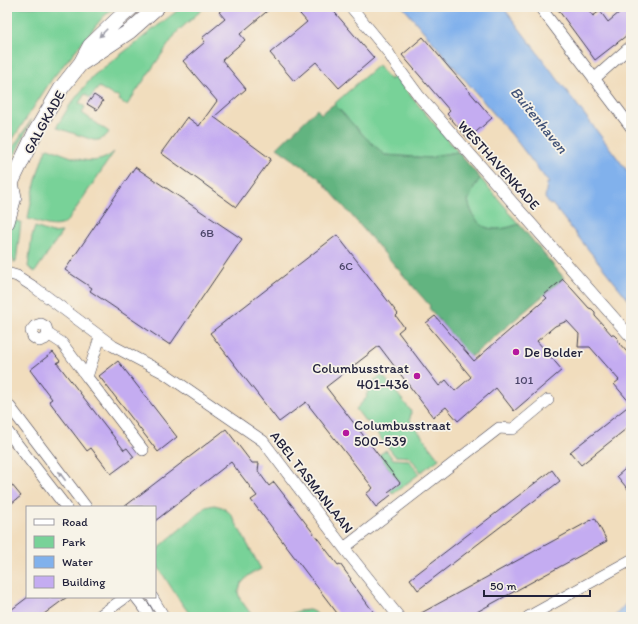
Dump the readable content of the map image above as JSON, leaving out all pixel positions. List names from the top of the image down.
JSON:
{
  "streets": {
    "main road": ["GALGKADE"],
    "street": ["WESTHAVENKADE", "ABEL TASMANLAAN"]
  },
  "water": ["Buitenhaven"],
  "places": ["De Bolder", "Columbusstraat 401-436", "Columbusstraat 500-539"],
  "house_numbers": ["6B", "6C", "101"],
  "legend": [
    "Road",
    "Park",
    "Water",
    "Building"
  ],
  "scale_bar": "50 m"
}
